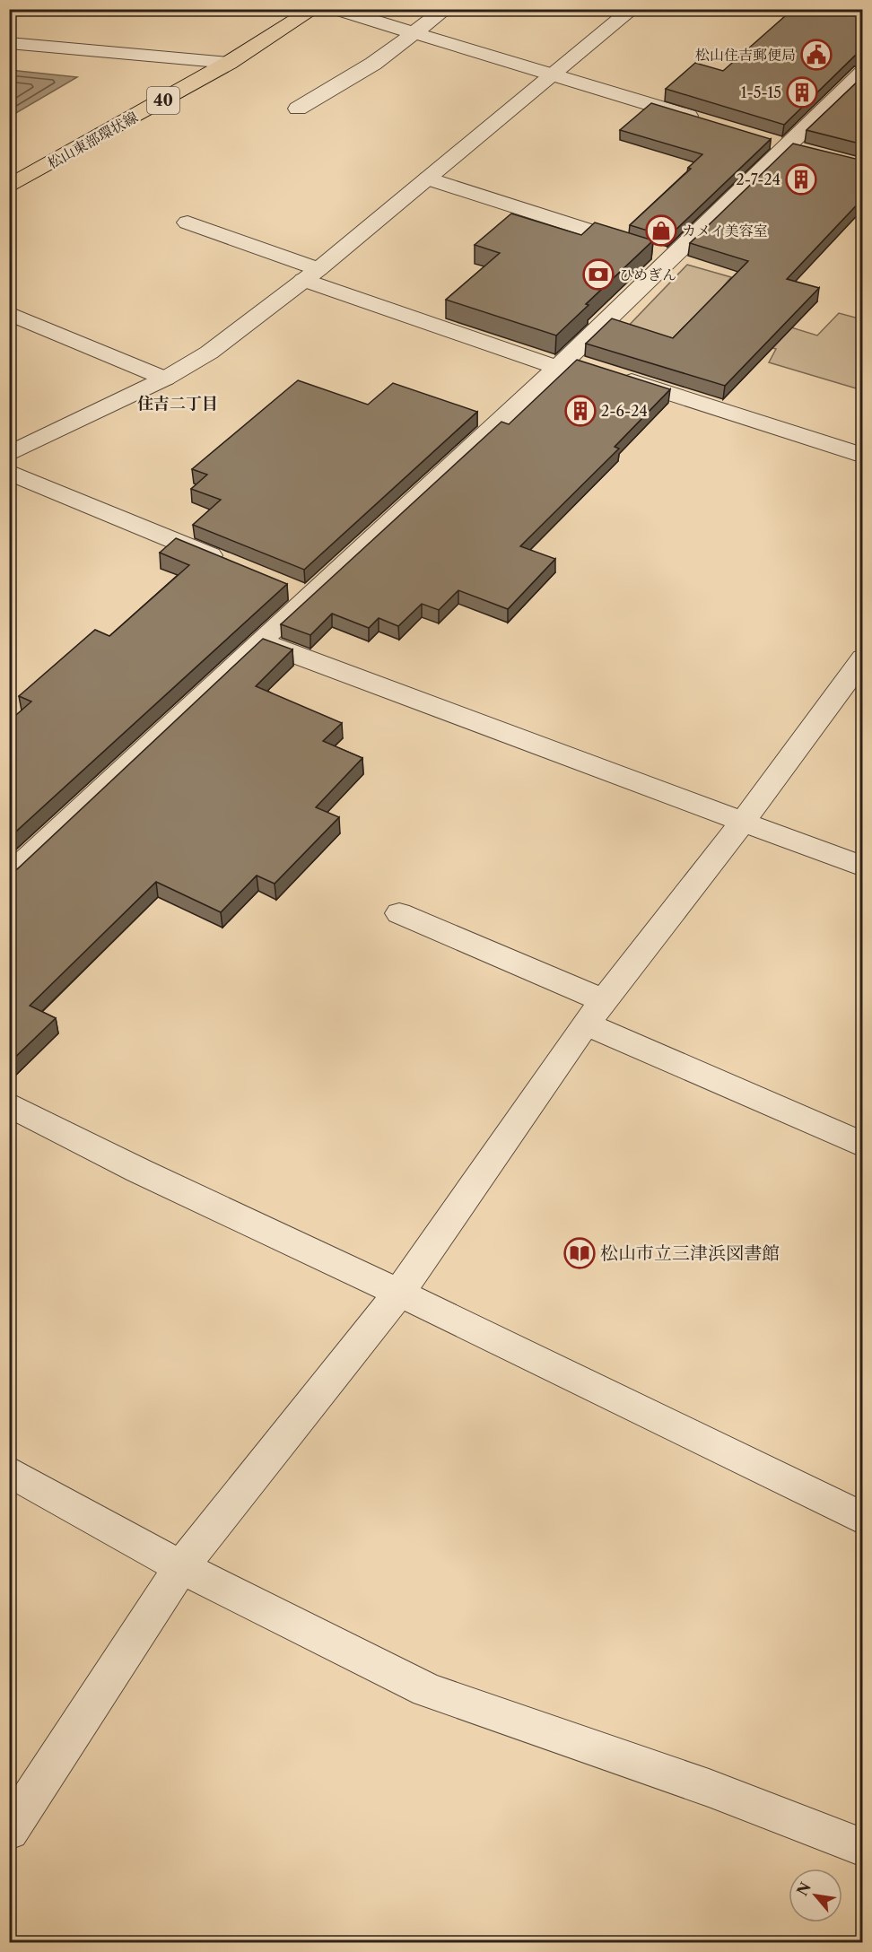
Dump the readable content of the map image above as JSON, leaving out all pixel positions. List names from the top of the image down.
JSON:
{
  "streets": {
    "main road": ["40", "松山東部環状線"]
  },
  "districts": ["住吉二丁目"],
  "places": {
    "public building": ["松山住吉郵便局"],
    "building": ["1-5-15", "2-7-24", "2-6-24"],
    "shop": ["カメイ美容室"],
    "bank": ["ひめぎん"],
    "library": ["松山市立三津浜図書館"]
  },
  "north": "top left"
}
